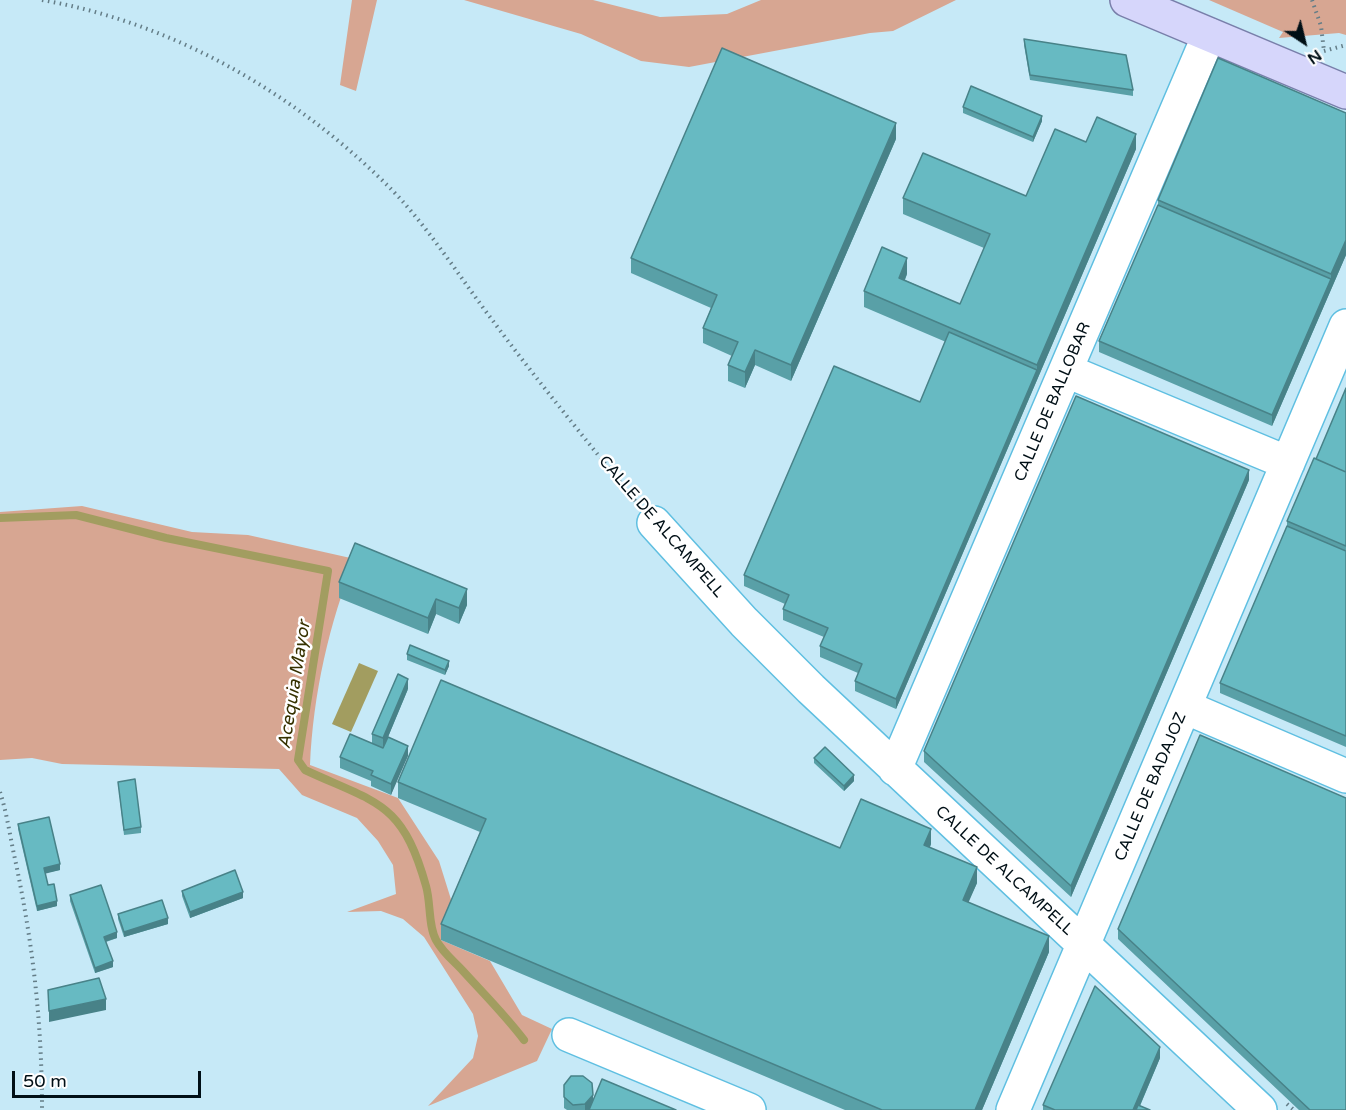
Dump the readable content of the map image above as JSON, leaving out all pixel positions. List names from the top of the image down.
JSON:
{
  "streets": {
    "street": ["CALLE DE BALLOBAR", "CALLE DE ALCAMPELL", "CALLE DE BADAJOZ"]
  },
  "crossings": [
    ["CALLE DE BALLOBAR", "CALLE DE ALCAMPELL"],
    ["CALLE DE ALCAMPELL", "CALLE DE BADAJOZ"]
  ],
  "water": ["Acequia Mayor"],
  "scale_bar": "50 m",
  "north": "bottom right"
}
